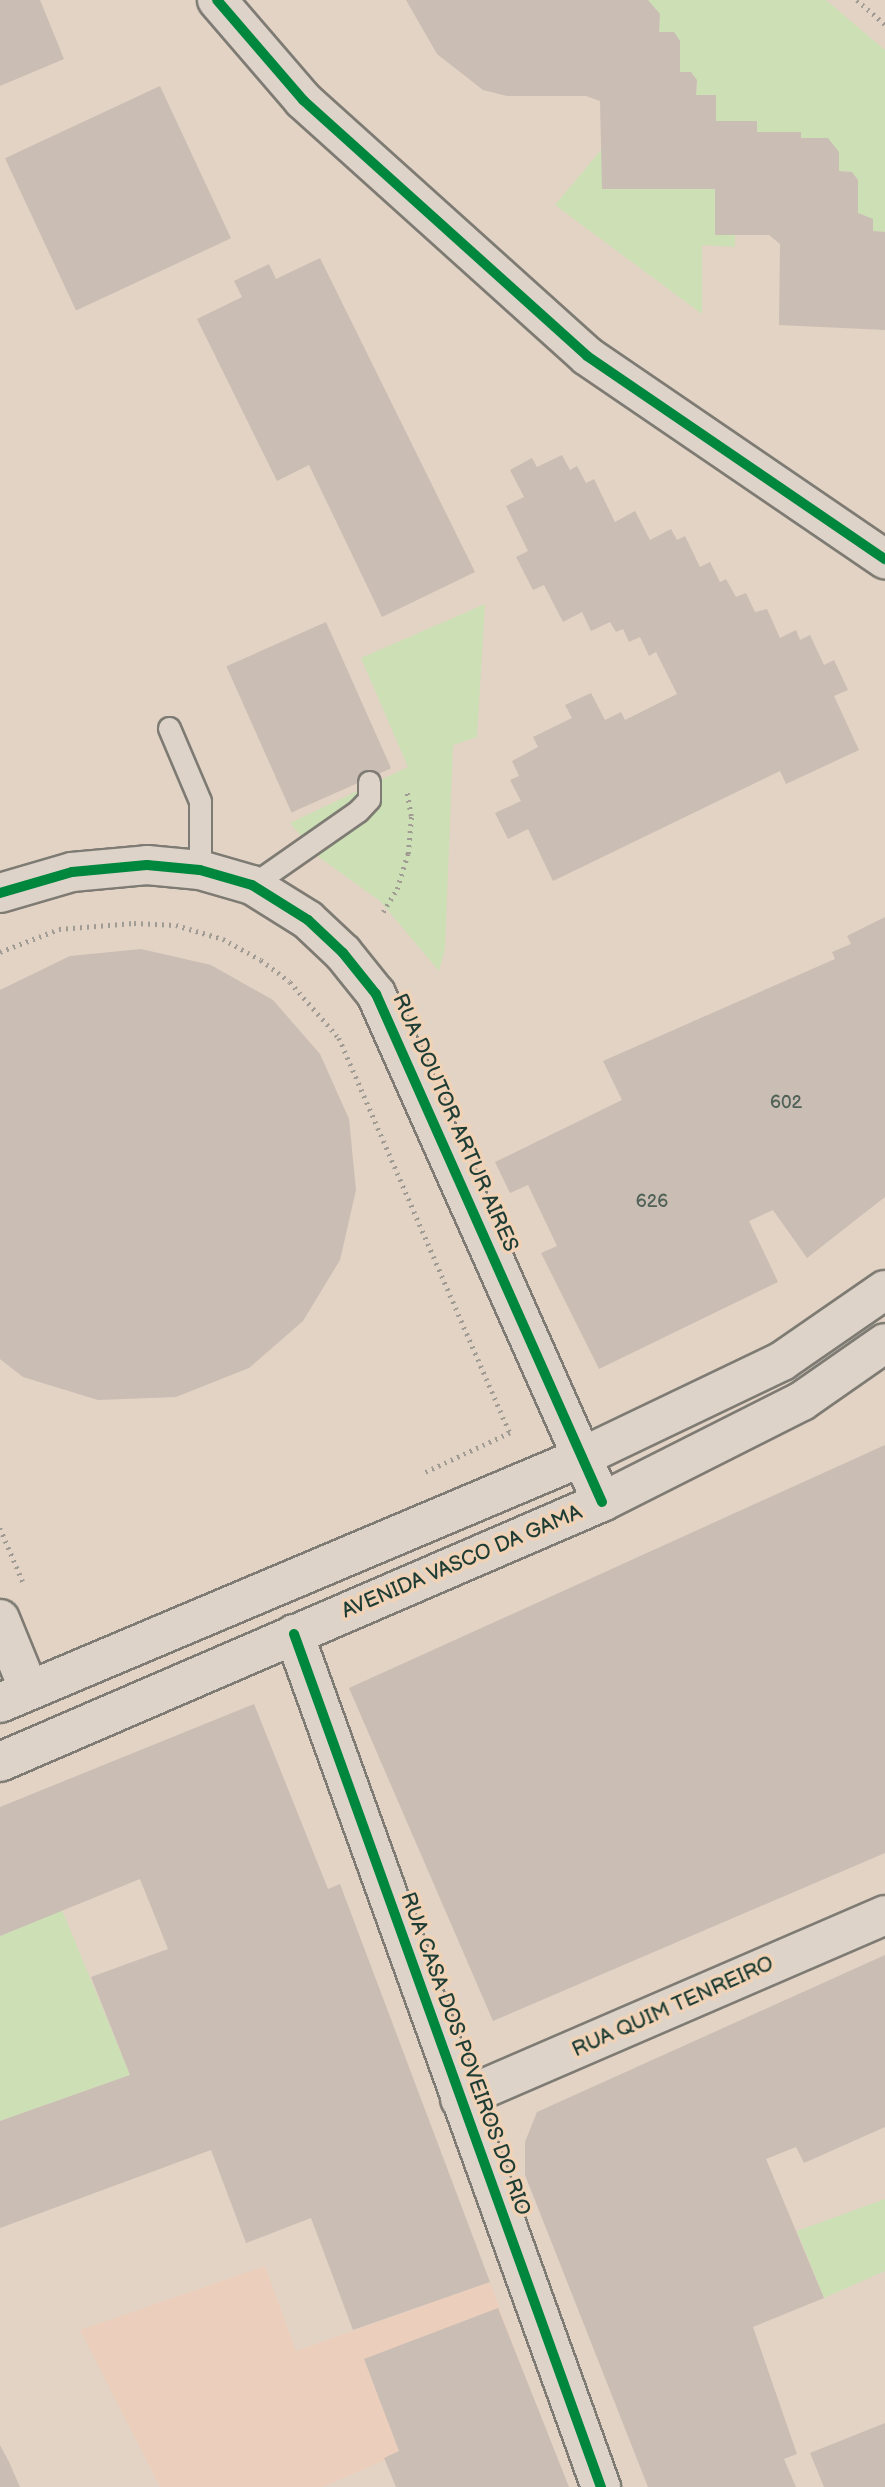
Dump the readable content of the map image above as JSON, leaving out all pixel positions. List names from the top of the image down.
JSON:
{
  "streets": {
    "street": [
      "RUA DOUTOR ARTUR AIRES",
      "AVENIDA VASCO DA GAMA",
      "RUA QUIM TENREIRO",
      "RUA CASA DOS POVEIROS DO RIO"
    ]
  },
  "crossings": [
    ["RUA DOUTOR ARTUR AIRES", "AVENIDA VASCO DA GAMA"],
    ["AVENIDA VASCO DA GAMA", "RUA CASA DOS POVEIROS DO RIO"],
    ["RUA QUIM TENREIRO", "RUA CASA DOS POVEIROS DO RIO"]
  ],
  "house_numbers": ["602", "626"]
}
